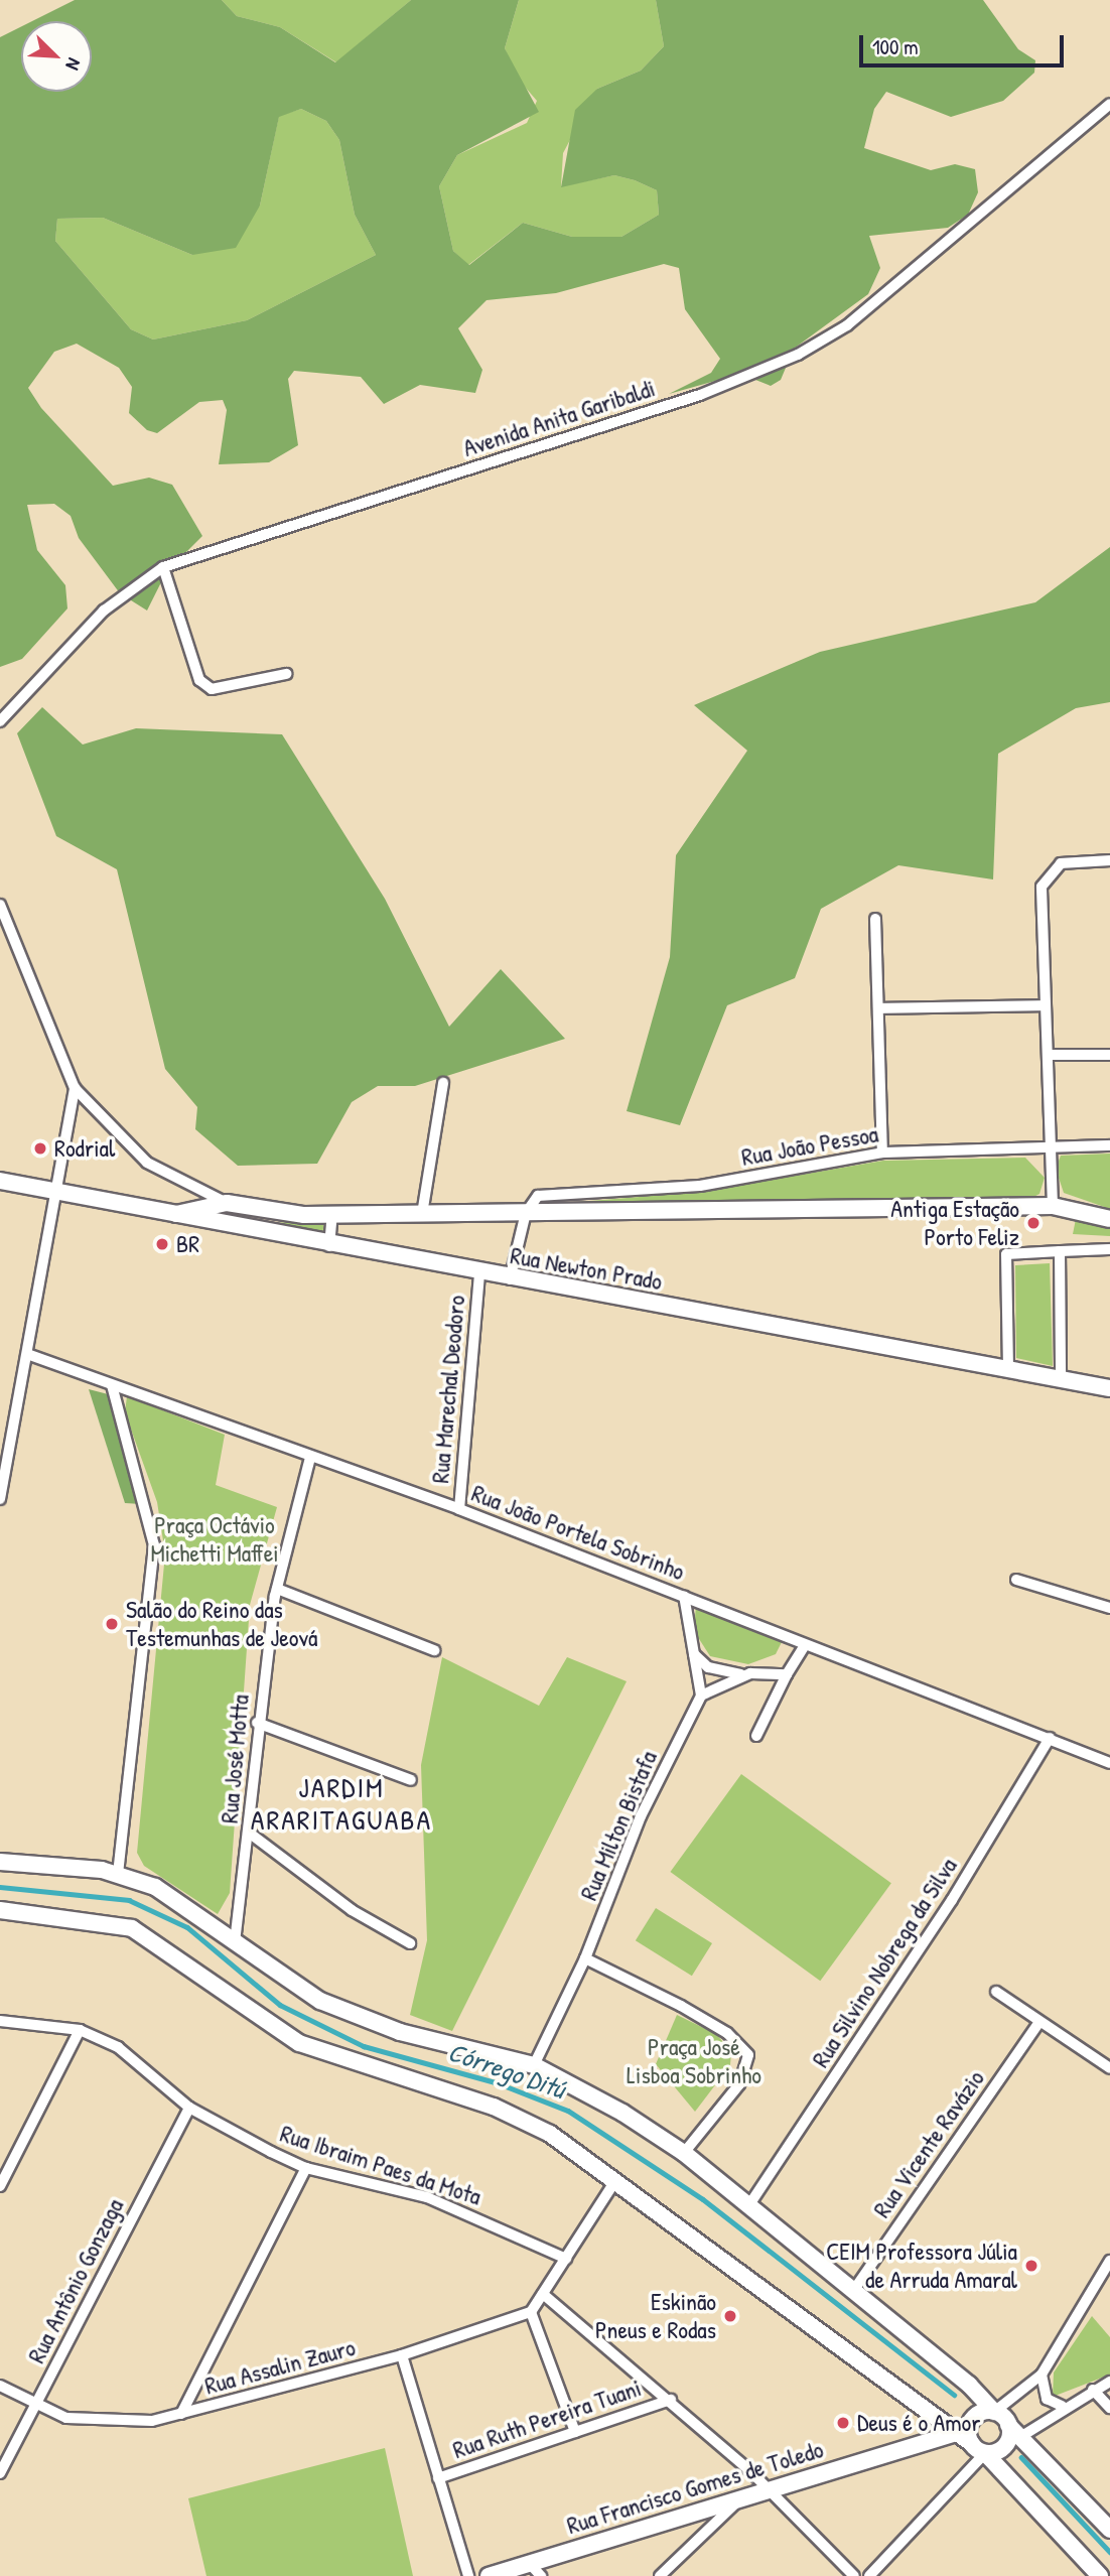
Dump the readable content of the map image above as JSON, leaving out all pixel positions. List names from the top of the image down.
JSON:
{
  "streets": {
    "main road": ["Rua Newton Prado", "Rua Francisco Gomes de Toledo"],
    "street": [
      "Avenida Anita Garibaldi",
      "Rua João Pessoa",
      "Rua Marechal Deodoro",
      "Rua João Portela Sobrinho",
      "Rua José Motta",
      "Rua Milton Bistafa",
      "Rua Silvino Nobrega da Silva",
      "Rua Vicente Ravázio",
      "Rua Ibraim Paes da Mota",
      "Rua Antônio Gonzaga",
      "Rua Assalin Zauro",
      "Rua Ruth Pereira Tuani"
    ]
  },
  "crossings": [
    ["Rua Newton Prado", "Rua Marechal Deodoro"],
    ["Rua Marechal Deodoro", "Rua João Portela Sobrinho"],
    ["Rua João Portela Sobrinho", "Rua José Motta"],
    ["Rua João Portela Sobrinho", "Rua Silvino Nobrega da Silva"],
    ["Rua Ibraim Paes da Mota", "Rua Antônio Gonzaga"],
    ["Rua Antônio Gonzaga", "Rua Assalin Zauro"]
  ],
  "districts": ["JARDIM ARARITAGUABA"],
  "water": ["Córrego Ditú"],
  "parks": ["Praça Octávio Michetti Maffei", "Praça José Lisboa Sobrinho"],
  "places": [
    "Rodrial",
    "Antiga Estação Porto Feliz",
    "BR",
    "Salão do Reino das Testemunhas de Jeová",
    "CEIM Professora Júlia de Arruda Amaral",
    "Eskinão Pneus e Rodas",
    "Deus é o Amor"
  ],
  "scale_bar": "100 m",
  "north": "bottom right"
}
